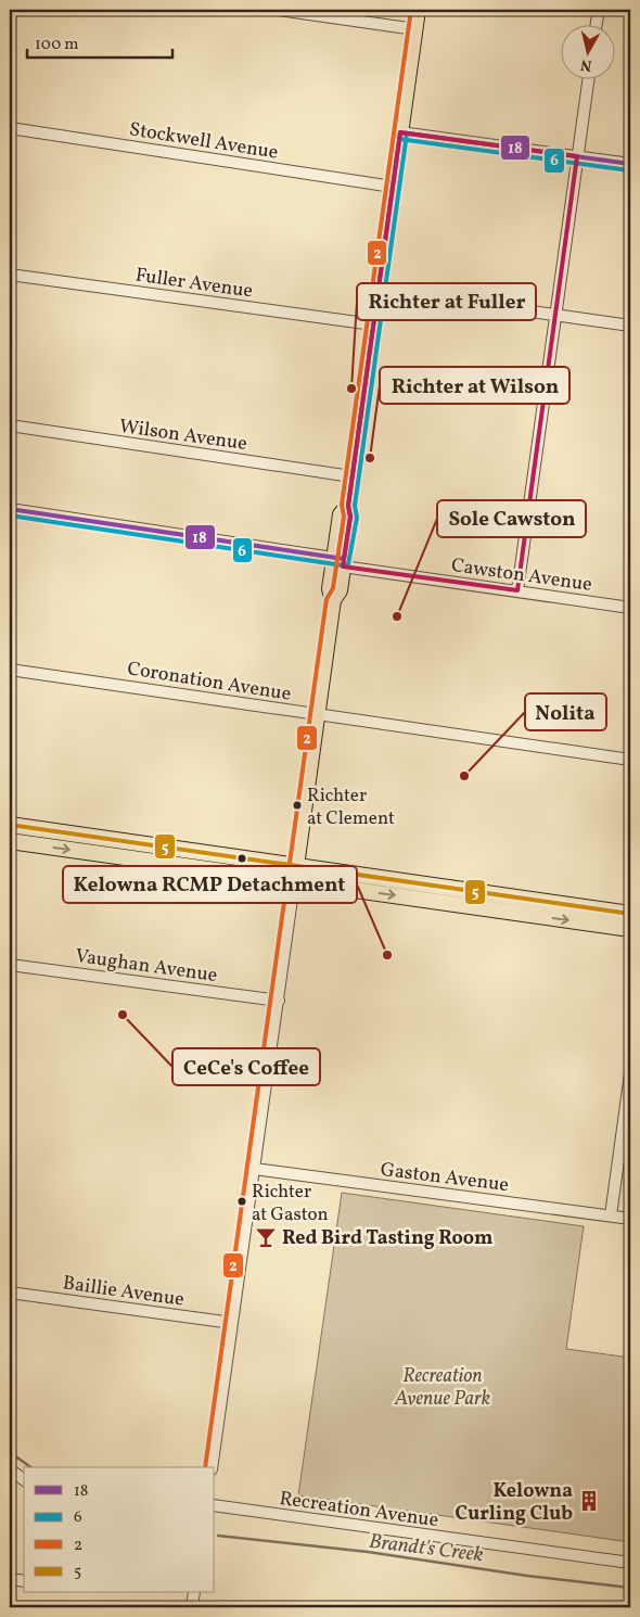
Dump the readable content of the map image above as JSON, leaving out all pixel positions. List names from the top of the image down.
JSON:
{
  "streets": {
    "street": [
      "Stockwell Avenue",
      "Fuller Avenue",
      "Wilson Avenue",
      "Cawston Avenue",
      "Coronation Avenue",
      "Vaughan Avenue",
      "Gaston Avenue",
      "Baillie Avenue",
      "Recreation Avenue"
    ]
  },
  "water": ["Brandt's Creek"],
  "parks": ["Recreation Avenue Park"],
  "places": {
    "other": [
      "Richter at Fuller",
      "Richter at Wilson",
      "Sole Cawston",
      "Nolita",
      "Richter at Clement",
      "Kelowna RCMP Detachment",
      "CeCe's Coffee",
      "Richter at Gaston"
    ],
    "bar": ["Red Bird Tasting Room"],
    "building": ["Kelowna Curling Club"]
  },
  "lines": [
    "transit line 2",
    "transit line 18",
    "transit line 6",
    "transit line 5"
  ],
  "legend": [
    "18",
    "6",
    "2",
    "5"
  ],
  "scale_bar": "100 m",
  "north": "bottom"
}
